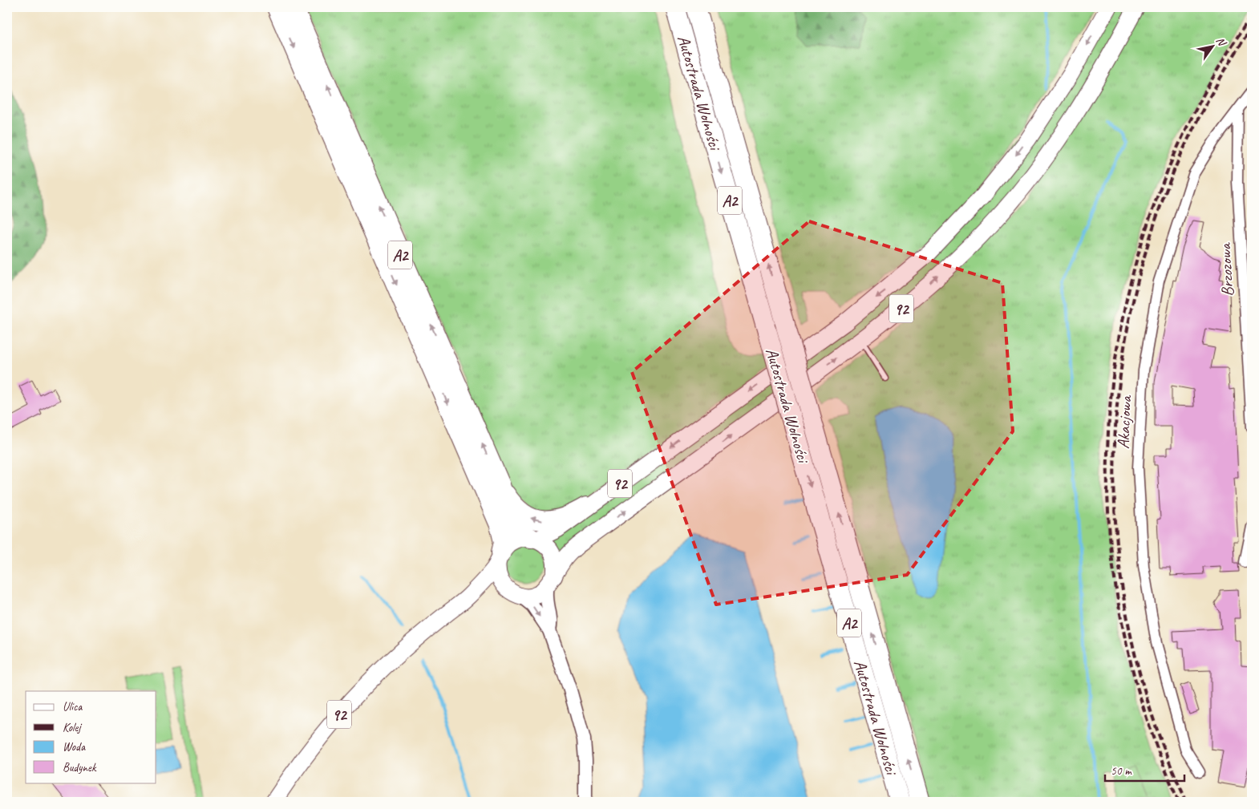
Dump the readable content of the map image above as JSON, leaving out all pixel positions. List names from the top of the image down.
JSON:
{
  "streets": {
    "highway": ["Autostrada Wolności", "A2"],
    "main road": ["92"],
    "street": ["Brzozowa", "Akacjowa"]
  },
  "crossings": [
    ["Autostrada Wolności", "A2"],
    ["A2", "92"],
    ["Brzozowa", "Akacjowa"]
  ],
  "legend": [
    "Ulica",
    "Kolej",
    "Woda",
    "Budynek"
  ],
  "scale_bar": "50 m",
  "north": "top right"
}
